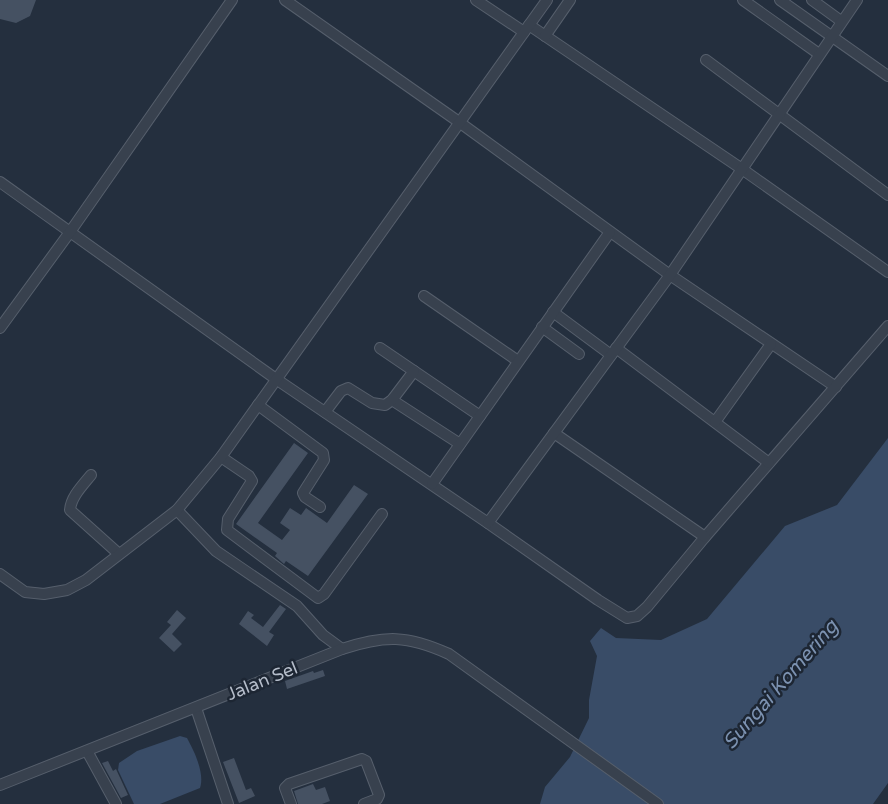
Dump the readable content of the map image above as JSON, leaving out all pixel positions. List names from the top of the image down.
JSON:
{
  "streets": {
    "street": ["Jalan Sel"]
  },
  "water": ["Sungai Komering"]
}
